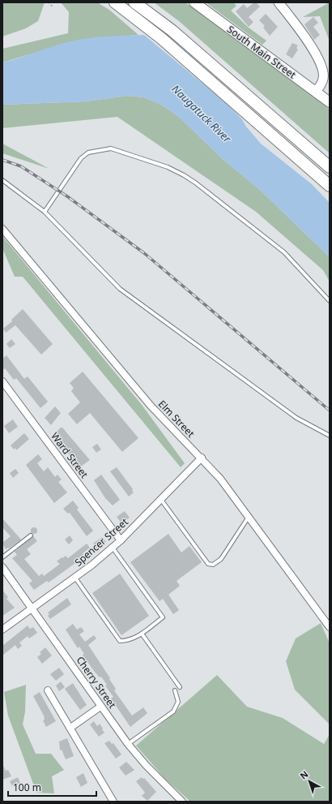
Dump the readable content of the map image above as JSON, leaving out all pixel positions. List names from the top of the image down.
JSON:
{
  "streets": {
    "main road": ["South Main Street"],
    "street": [
      "Elm Street",
      "Ward Street",
      "Spencer Street",
      "Cherry Street"
    ]
  },
  "crossings": [
    ["Elm Street", "Spencer Street"],
    ["Ward Street", "Spencer Street"],
    ["Spencer Street", "Cherry Street"]
  ],
  "water": ["Naugatuck River"],
  "scale_bar": "100 m",
  "north": "top left"
}
